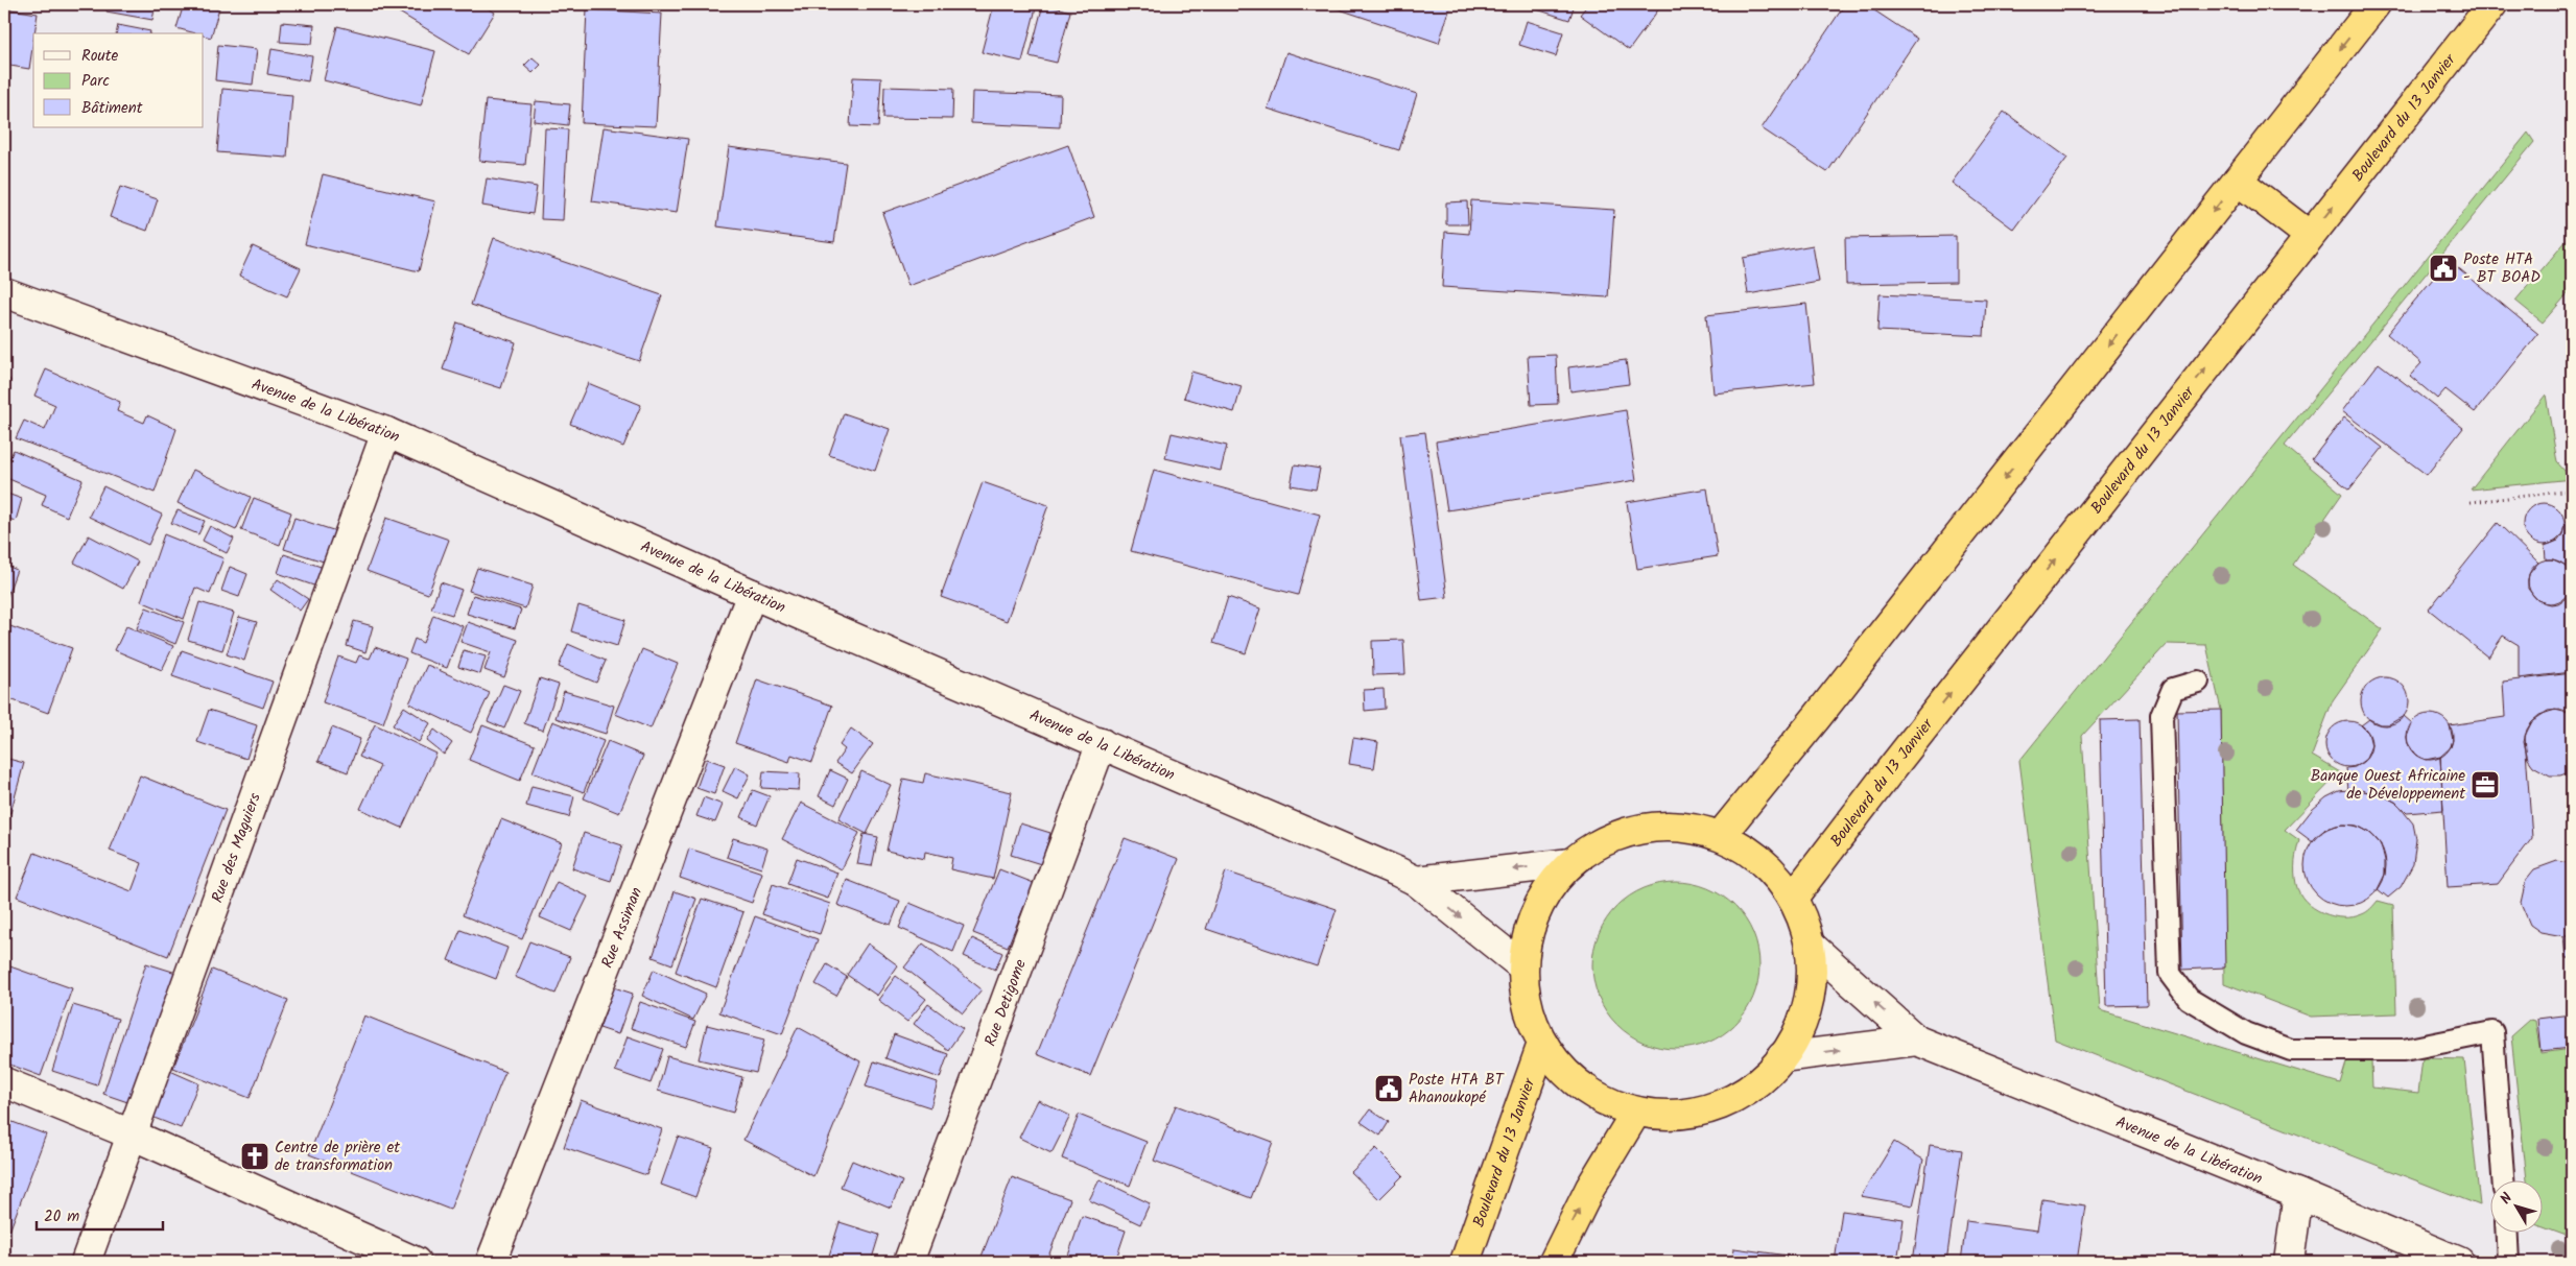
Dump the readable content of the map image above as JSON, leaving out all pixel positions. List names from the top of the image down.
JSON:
{
  "streets": {
    "highway": ["Boulevard du 13 Janvier"],
    "main road": [
      "Avenue de la Libération",
      "Rue des Maguiers",
      "Rue Assiman",
      "Rue Detigome"
    ]
  },
  "crossings": [
    ["Avenue de la Libération", "Rue des Maguiers"],
    ["Avenue de la Libération", "Rue Assiman"],
    ["Avenue de la Libération", "Rue Detigome"]
  ],
  "places": {
    "public building": ["Poste HTA - BT BOAD", "Poste HTA BT Ahanoukopé"],
    "office": ["Banque Ouest Africaine de Développement"],
    "church": ["Centre de prière et de transformation"]
  },
  "legend": ["Route", "Parc", "Bâtiment"],
  "scale_bar": "20 m",
  "north": "top left"
}
